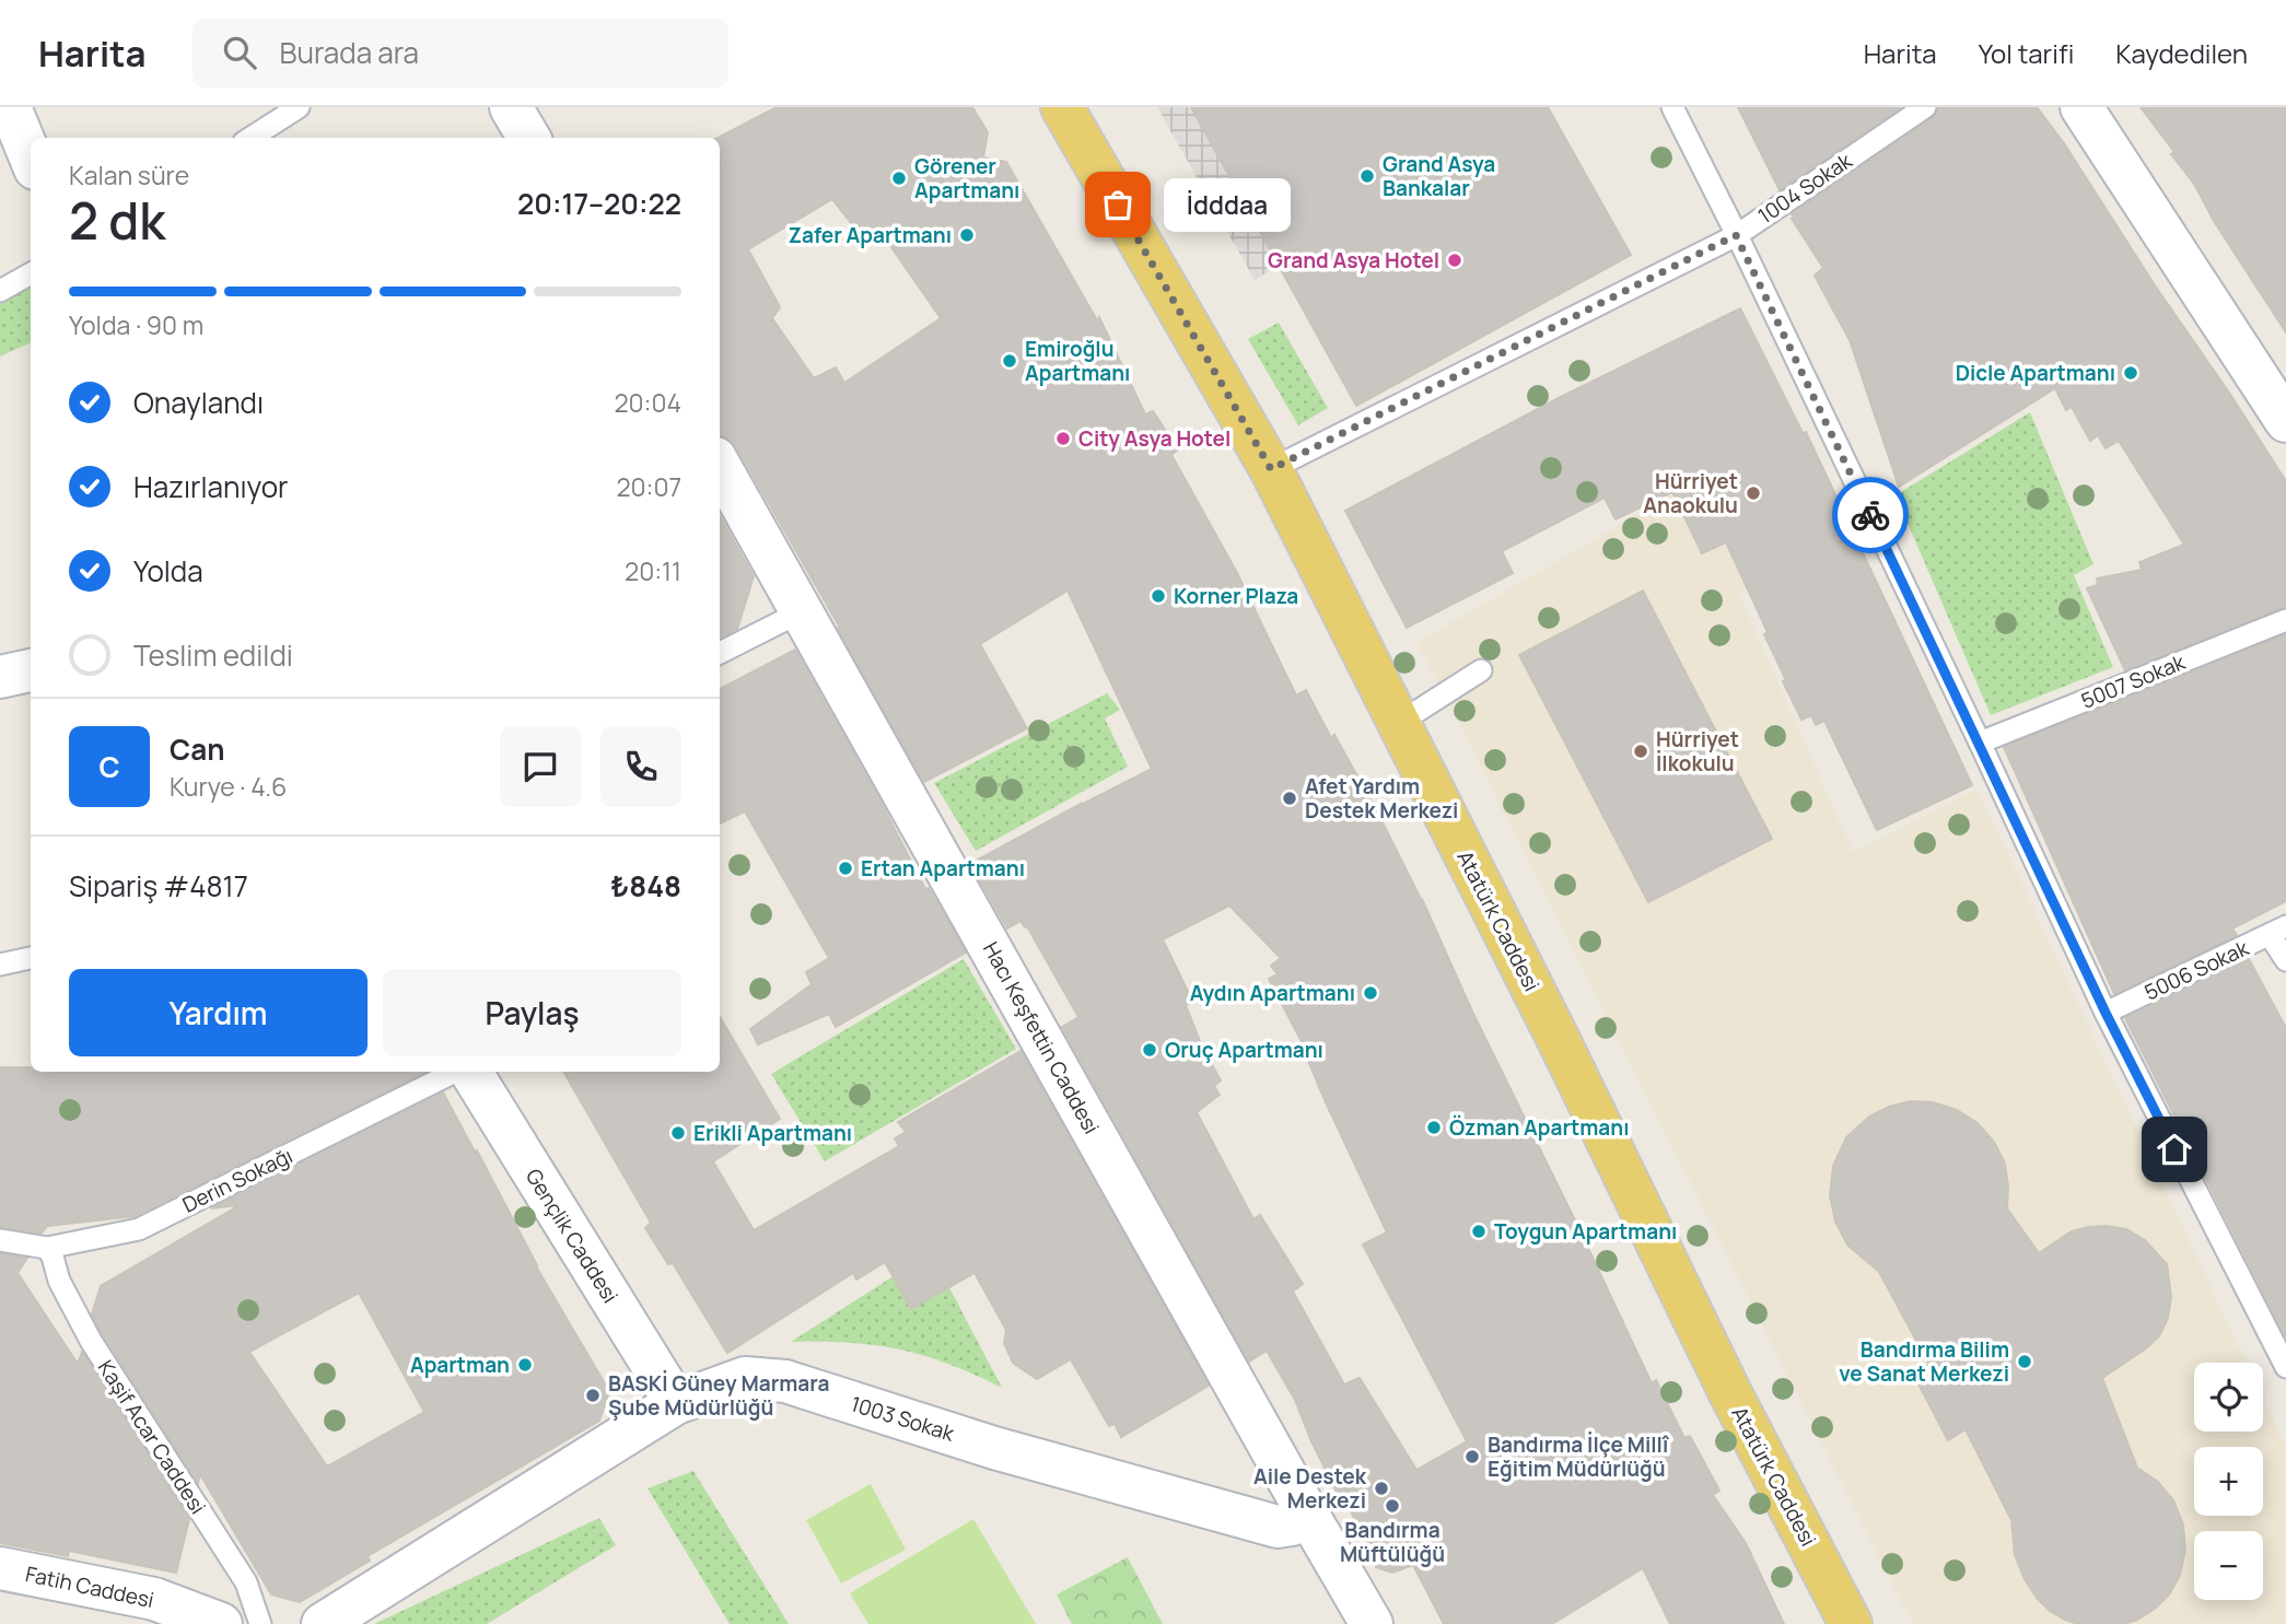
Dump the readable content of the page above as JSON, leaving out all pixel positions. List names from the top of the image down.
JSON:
{
  "streets": {
    "main road": ["Atatürk Caddesi"],
    "street": [
      "Hacı Keşfettin Caddesi",
      "Gençlik Caddesi",
      "1003 Sokak",
      "Fatih Caddesi"
    ],
    "lane": [
      "1004 Sokak",
      "5007 Sokak",
      "5006 Sokak",
      "Derin Sokağı",
      "Kaşif Acar Caddesi"
    ]
  },
  "crossings": [
    ["1004 Sokak", "Atatürk Caddesi"],
    ["Hacı Keşfettin Caddesi", "1003 Sokak"],
    ["Derin Sokağı", "Kaşif Acar Caddesi"],
    ["Gençlik Caddesi", "1003 Sokak"]
  ],
  "places": [
    "Grand Asya Bankalar",
    "Görener Apartmanı",
    "İdddaa",
    "Zafer Apartmanı",
    "Grand Asya Hotel",
    "Emiroğlu Apartmanı",
    "Dicle Apartmanı",
    "City Asya Hotel",
    "Hürriyet Anaokulu",
    "Korner Plaza",
    "Hürriyet İlkokulu",
    "Afet Yardım Destek Merkezi",
    "Ertan Apartmanı",
    "Aydın Apartmanı",
    "Oruç Apartmanı",
    "Özman Apartmanı",
    "Erikli Apartmanı",
    "Toygun Apartmanı",
    "Bandırma Bilim ve Sanat Merkezi",
    "Apartman",
    "BASKİ Güney Marmara Şube Müdürlüğü",
    "Bandırma İlçe Millî Eğitim Müdürlüğü",
    "Aile Destek Merkezi",
    "Bandırma Müftülüğü"
  ],
  "page": {
    "header": "Harita",
    "search": "Burada ara",
    "nav": ["Harita", "Yol tarifi", "Kaydedilen"],
    "heading": ["2 dk", "Kalan süre", "20:17–20:22"],
    "panel": [
      "Can",
      "Kurye · 4.6",
      "Sipariş #4817",
      "₺848"
    ],
    "bubble": "İdddaa",
    "bar": "Yolda · 90 m",
    "list": [
      ["Onaylandı", "20:04"],
      ["Hazırlanıyor", "20:07"],
      ["Yolda", "20:11"],
      "Teslim edildi"
    ],
    "round": "C",
    "buttons": ["Yardım", "Paylaş"],
    "map_buttons": ["+", "−"]
  }
}
